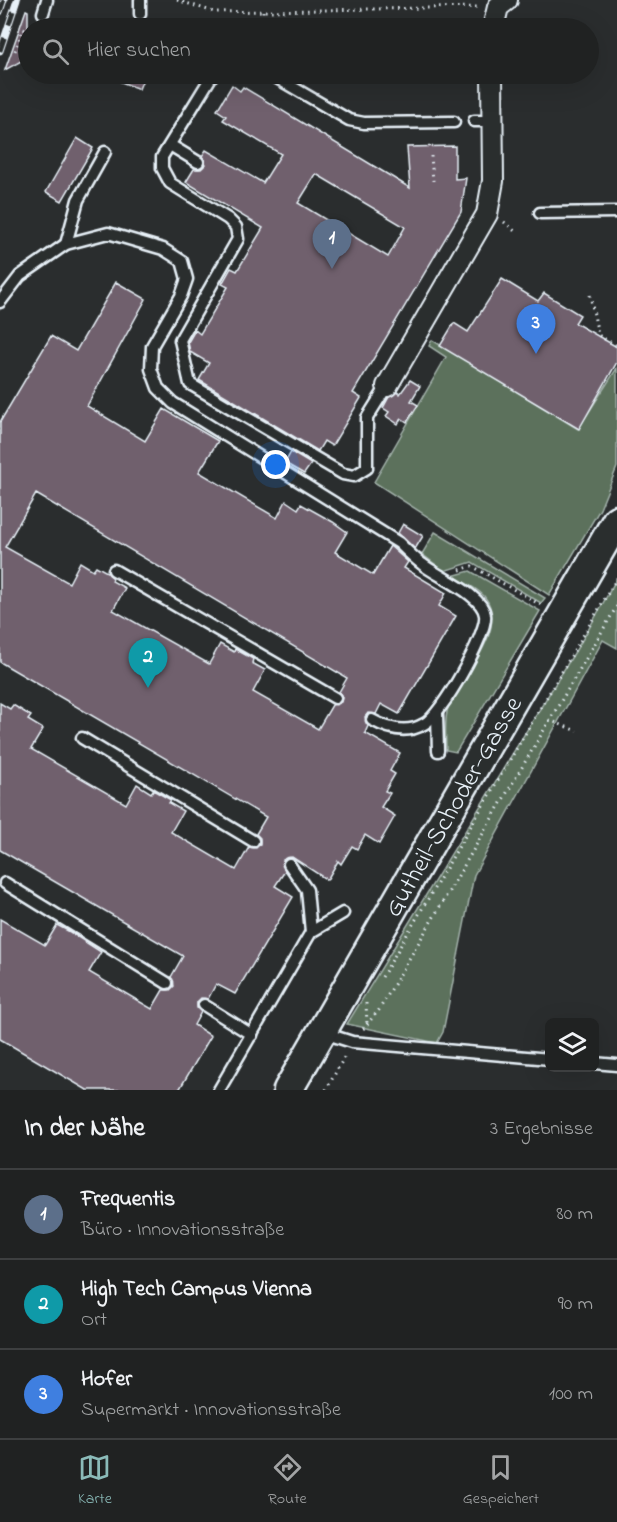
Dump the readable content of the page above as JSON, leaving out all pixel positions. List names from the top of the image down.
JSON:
{
  "streets": {
    "street": ["Gutheil-Schoder-Gasse"]
  },
  "page": {
    "search": "Hier suchen",
    "pins": ["1", "3", "2"],
    "heading": ["In der Nähe", "3 Ergebnisse"],
    "list": [
      {
        "mark": "1",
        "name": "Frequentis",
        "note": "Büro · Innovationsstraße",
        "value": "80 m"
      },
      {
        "mark": "2",
        "name": "High Tech Campus Vienna",
        "note": "Ort",
        "value": "90 m"
      },
      {
        "mark": "3",
        "name": "Hofer",
        "note": "Supermarkt · Innovationsstraße",
        "value": "100 m"
      }
    ],
    "nav": ["Karte", "Route", "Gespeichert"]
  }
}
